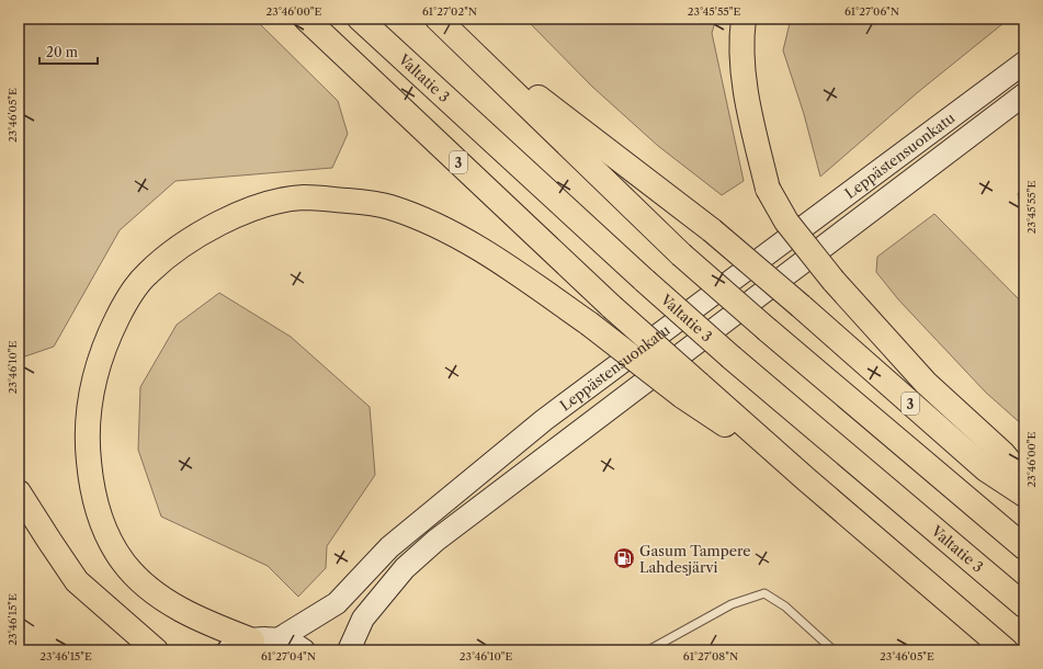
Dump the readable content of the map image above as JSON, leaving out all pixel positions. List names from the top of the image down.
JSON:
{
  "streets": {
    "highway": ["Valtatie 3", "3"],
    "main road": ["Leppästensuonkatu"]
  },
  "places": {
    "fuel station": ["Gasum Tampere Lahdesjärvi"]
  },
  "scale_bar": "20 m",
  "coordinates": [
    "23°46'00\"E",
    "61°27'02\"N",
    "23°45'55\"E",
    "61°27'06\"N",
    "23°46'05\"E",
    "23°46'10\"E",
    "23°46'15\"E",
    "61°27'04\"N",
    "61°27'08\"N"
  ]
}
